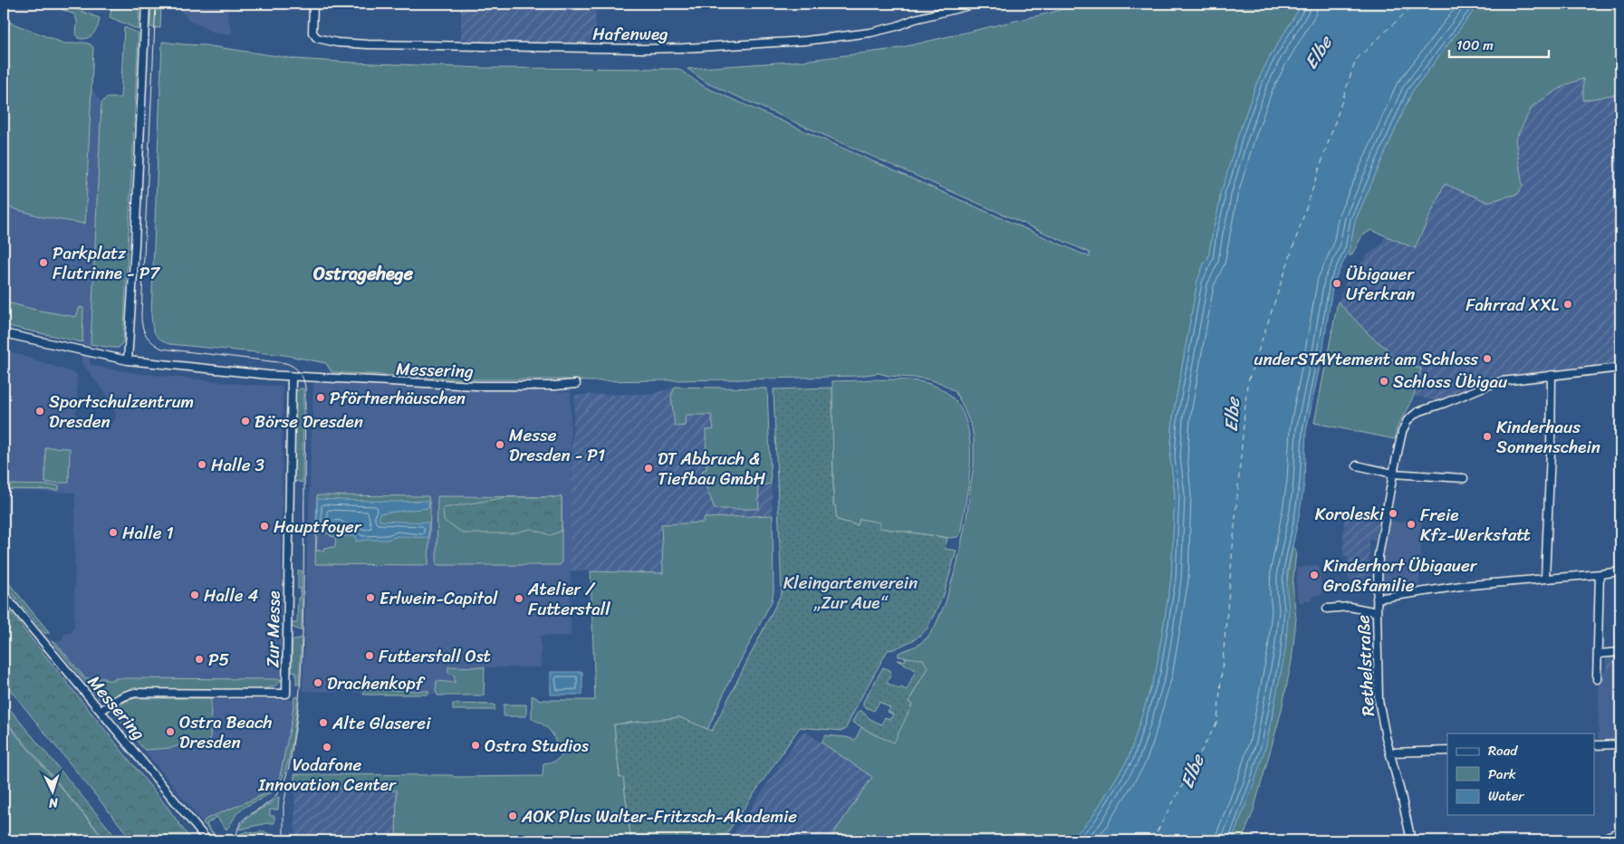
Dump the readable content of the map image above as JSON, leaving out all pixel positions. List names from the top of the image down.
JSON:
{
  "streets": {
    "street": [
      "Hafenweg",
      "Messering",
      "Zur Messe",
      "Rethelstraße"
    ]
  },
  "crossings": [
    ["Messering", "Zur Messe"]
  ],
  "districts": ["Ostragehege"],
  "water": ["Elbe"],
  "parks": ["Kleingartenverein „Zur Aue“"],
  "places": [
    "Parkplatz Flutrinne - P7",
    "Übigauer Uferkran",
    "Fahrrad XXL",
    "underSTAYtement am Schloss",
    "Schloss Übigau",
    "Pförtnerhäuschen",
    "Sportschulzentrum Dresden",
    "Börse Dresden",
    "Kinderhaus Sonnenschein",
    "Messe Dresden - P1",
    "Halle 3",
    "DT Abbruch & Tiefbau GmbH",
    "Koroleski",
    "Freie Kfz-Werkstatt",
    "Hauptfoyer",
    "Halle 1",
    "Kinderhort Übigauer Großfamilie",
    "Halle 4",
    "Erlwein-Capitol",
    "Atelier / Futterstall",
    "Futterstall Ost",
    "P5",
    "Drachenkopf",
    "Alte Glaserei",
    "Ostra Beach Dresden",
    "Ostra Studios",
    "Vodafone Innovation Center",
    "AOK Plus Walter-Fritzsch-Akademie"
  ],
  "legend": ["Road", "Park", "Water"],
  "scale_bar": "100 m",
  "north": "bottom"
}
